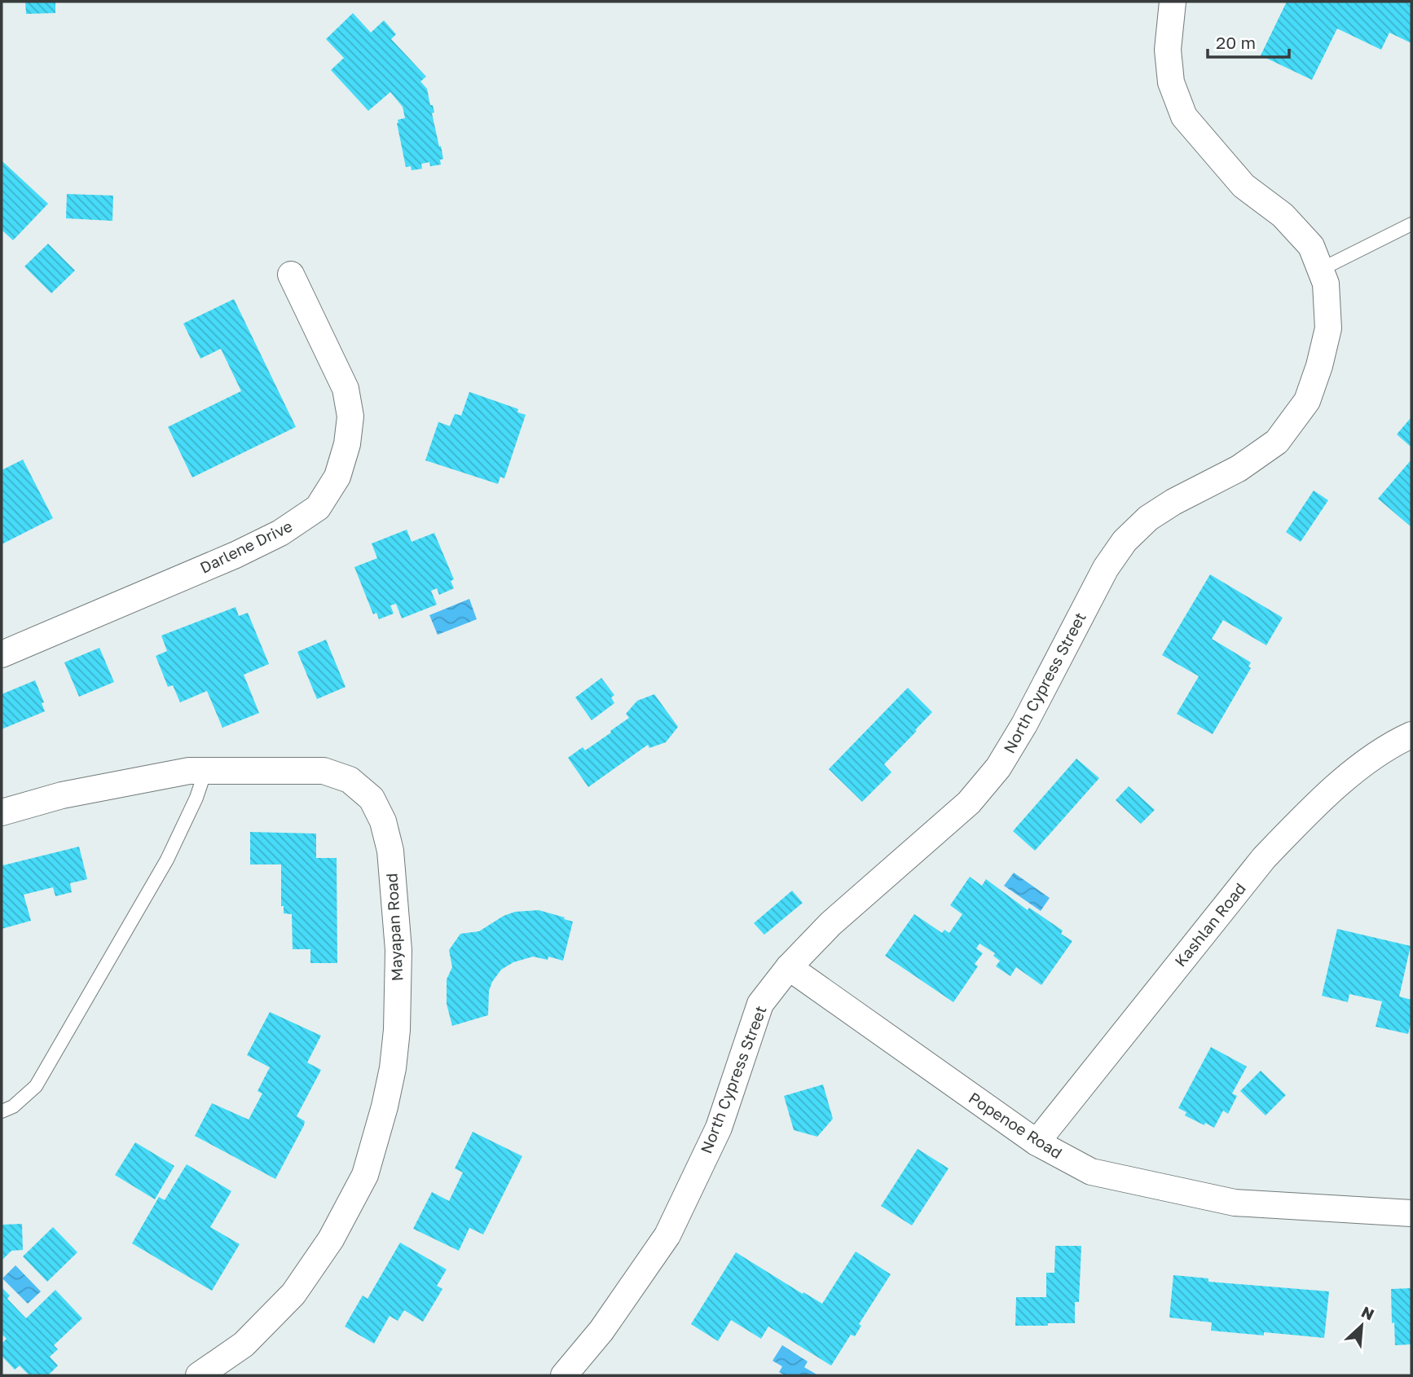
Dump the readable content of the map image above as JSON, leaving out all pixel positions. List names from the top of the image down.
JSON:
{
  "streets": {
    "street": [
      "Darlene Drive",
      "North Cypress Street",
      "Kashlan Road",
      "Mayapan Road",
      "Popenoe Road"
    ]
  },
  "crossings": [
    ["North Cypress Street", "Popenoe Road"],
    ["Kashlan Road", "Popenoe Road"]
  ],
  "scale_bar": "20 m",
  "north": "top right"
}
